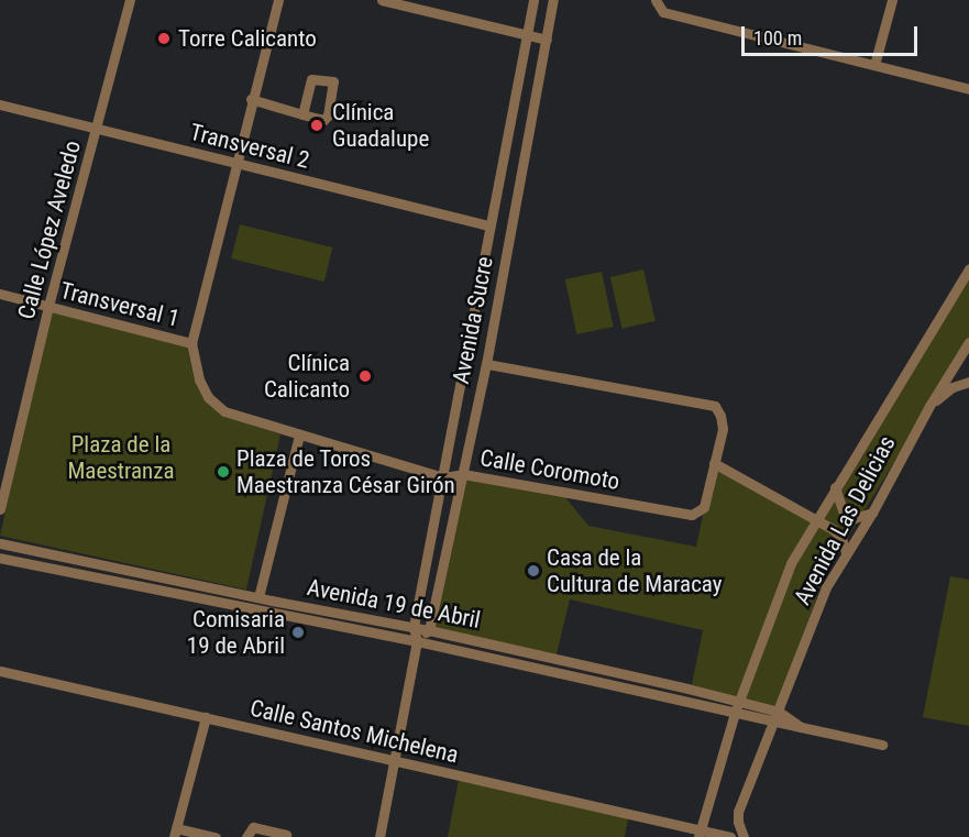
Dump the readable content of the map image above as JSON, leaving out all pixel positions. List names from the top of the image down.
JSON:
{
  "streets": {
    "street": [
      "Transversal 2",
      "Calle López Aveledo",
      "Transversal 1",
      "Avenida Sucre",
      "Calle Coromoto",
      "Avenida Las Delicias",
      "Avenida 19 de Abril",
      "Calle Santos Michelena"
    ]
  },
  "crossings": [
    ["Transversal 2", "Calle López Aveledo"],
    ["Transversal 2", "Avenida Sucre"],
    ["Transversal 2", "Calle Coromoto"],
    ["Calle López Aveledo", "Transversal 1"],
    ["Transversal 1", "Calle Coromoto"],
    ["Avenida Sucre", "Calle Coromoto"],
    ["Avenida Sucre", "Avenida 19 de Abril"],
    ["Avenida Sucre", "Calle Santos Michelena"],
    ["Avenida Las Delicias", "Avenida 19 de Abril"]
  ],
  "parks": ["Plaza de la Maestranza"],
  "places": [
    "Torre Calicanto",
    "Clínica Guadalupe",
    "Clínica Calicanto",
    "Plaza de Toros Maestranza César Girón",
    "Casa de la Cultura de Maracay",
    "Comisaria 19 de Abril"
  ],
  "scale_bar": "100 m"
}
